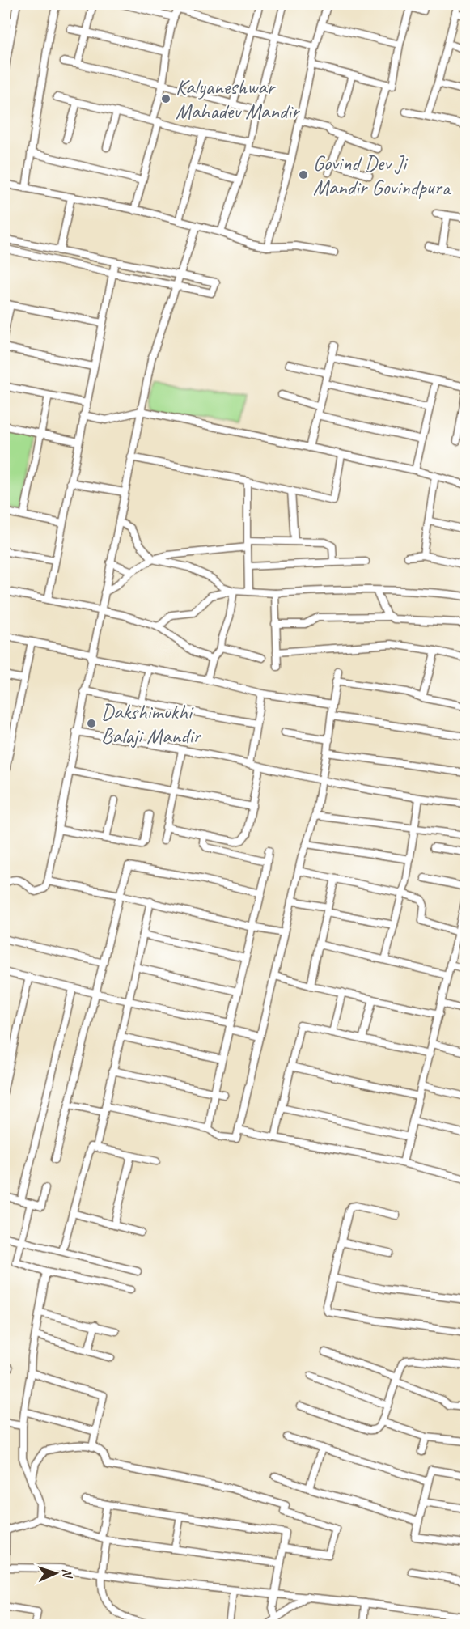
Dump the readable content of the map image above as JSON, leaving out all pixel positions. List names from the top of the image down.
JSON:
{
  "places": ["Kalyaneshwar Mahadev Mandir", "Govind Dev Ji Mandir Govindpura", "Dakshimukhi Balaji Mandir"],
  "north": "right"
}
